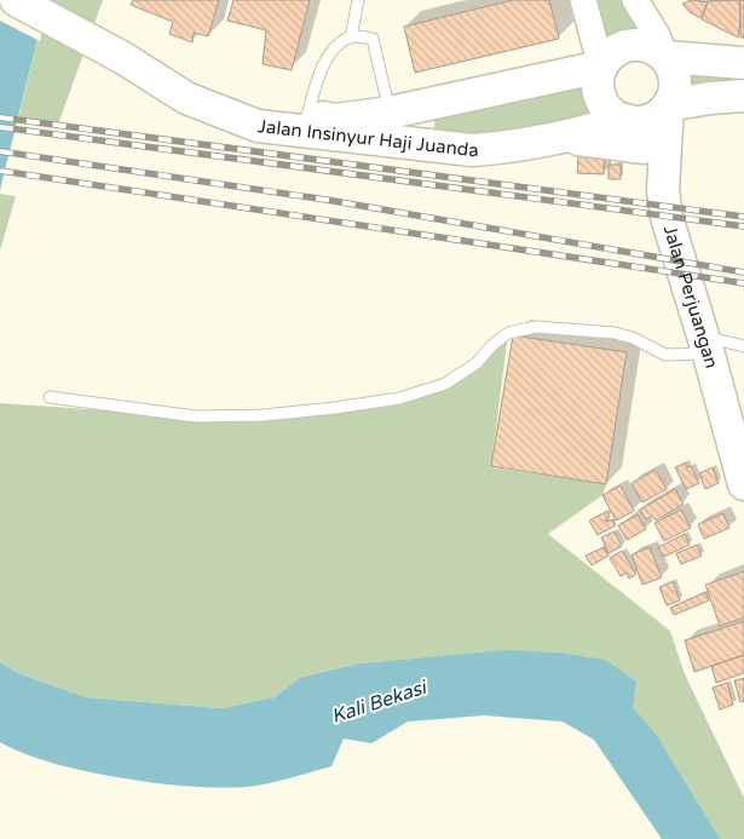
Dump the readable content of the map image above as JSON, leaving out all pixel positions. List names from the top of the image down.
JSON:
{
  "streets": {
    "main road": ["Jalan Insinyur Haji Juanda", "Jalan Perjuangan"]
  },
  "crossings": [
    ["Jalan Insinyur Haji Juanda", "Jalan Perjuangan"]
  ],
  "water": ["Kali Bekasi"]
}
